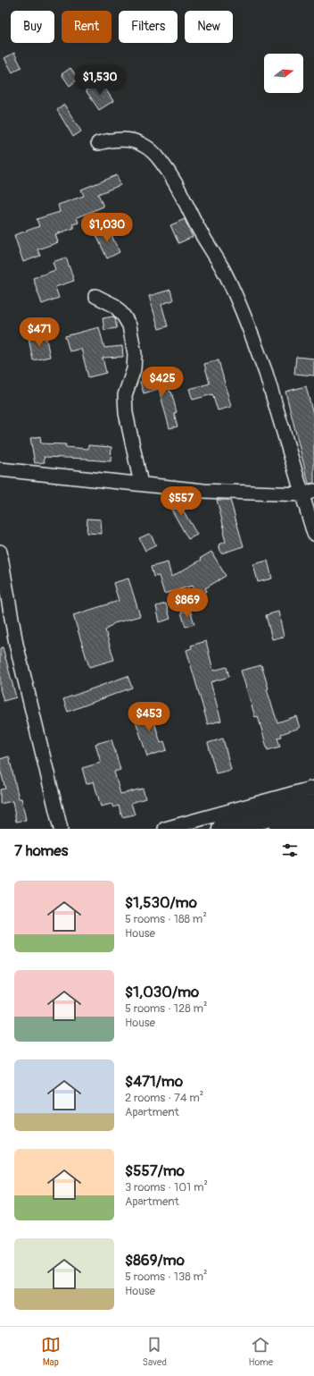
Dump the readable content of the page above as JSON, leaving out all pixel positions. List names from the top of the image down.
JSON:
{
  "north": "right",
  "page": {
    "chip": [
      "Buy",
      "Rent",
      "Filters",
      "New"
    ],
    "price": [
      "$1,530",
      "$1,030",
      "$471",
      "$425",
      "$557",
      "$869",
      "$453"
    ],
    "heading": "7 homes",
    "list": [
      {
        "name": "$1,530/mo",
        "note": "5 rooms · 188 m² · House"
      },
      {
        "name": "$1,030/mo",
        "note": "5 rooms · 128 m² · House"
      },
      {
        "name": "$471/mo",
        "note": "2 rooms · 74 m² · Apartment"
      },
      {
        "name": "$557/mo",
        "note": "3 rooms · 101 m² · Apartment"
      },
      {
        "name": "$869/mo",
        "note": "5 rooms · 138 m² · House"
      }
    ],
    "tabs": ["Map", "Saved", "Home"]
  }
}
